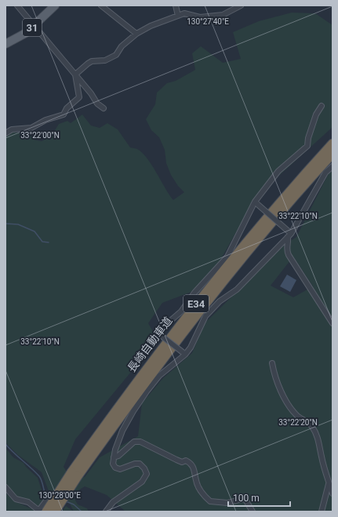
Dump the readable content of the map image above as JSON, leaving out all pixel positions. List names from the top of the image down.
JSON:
{
  "streets": {
    "highway": ["E34", "長崎自動車道"],
    "main road": ["31"]
  },
  "scale_bar": "100 m",
  "coordinates": [
    "130°27'40\"E",
    "33°22'00\"N",
    "33°22'10\"N",
    "33°22'20\"N",
    "130°28'00\"E"
  ]
}
